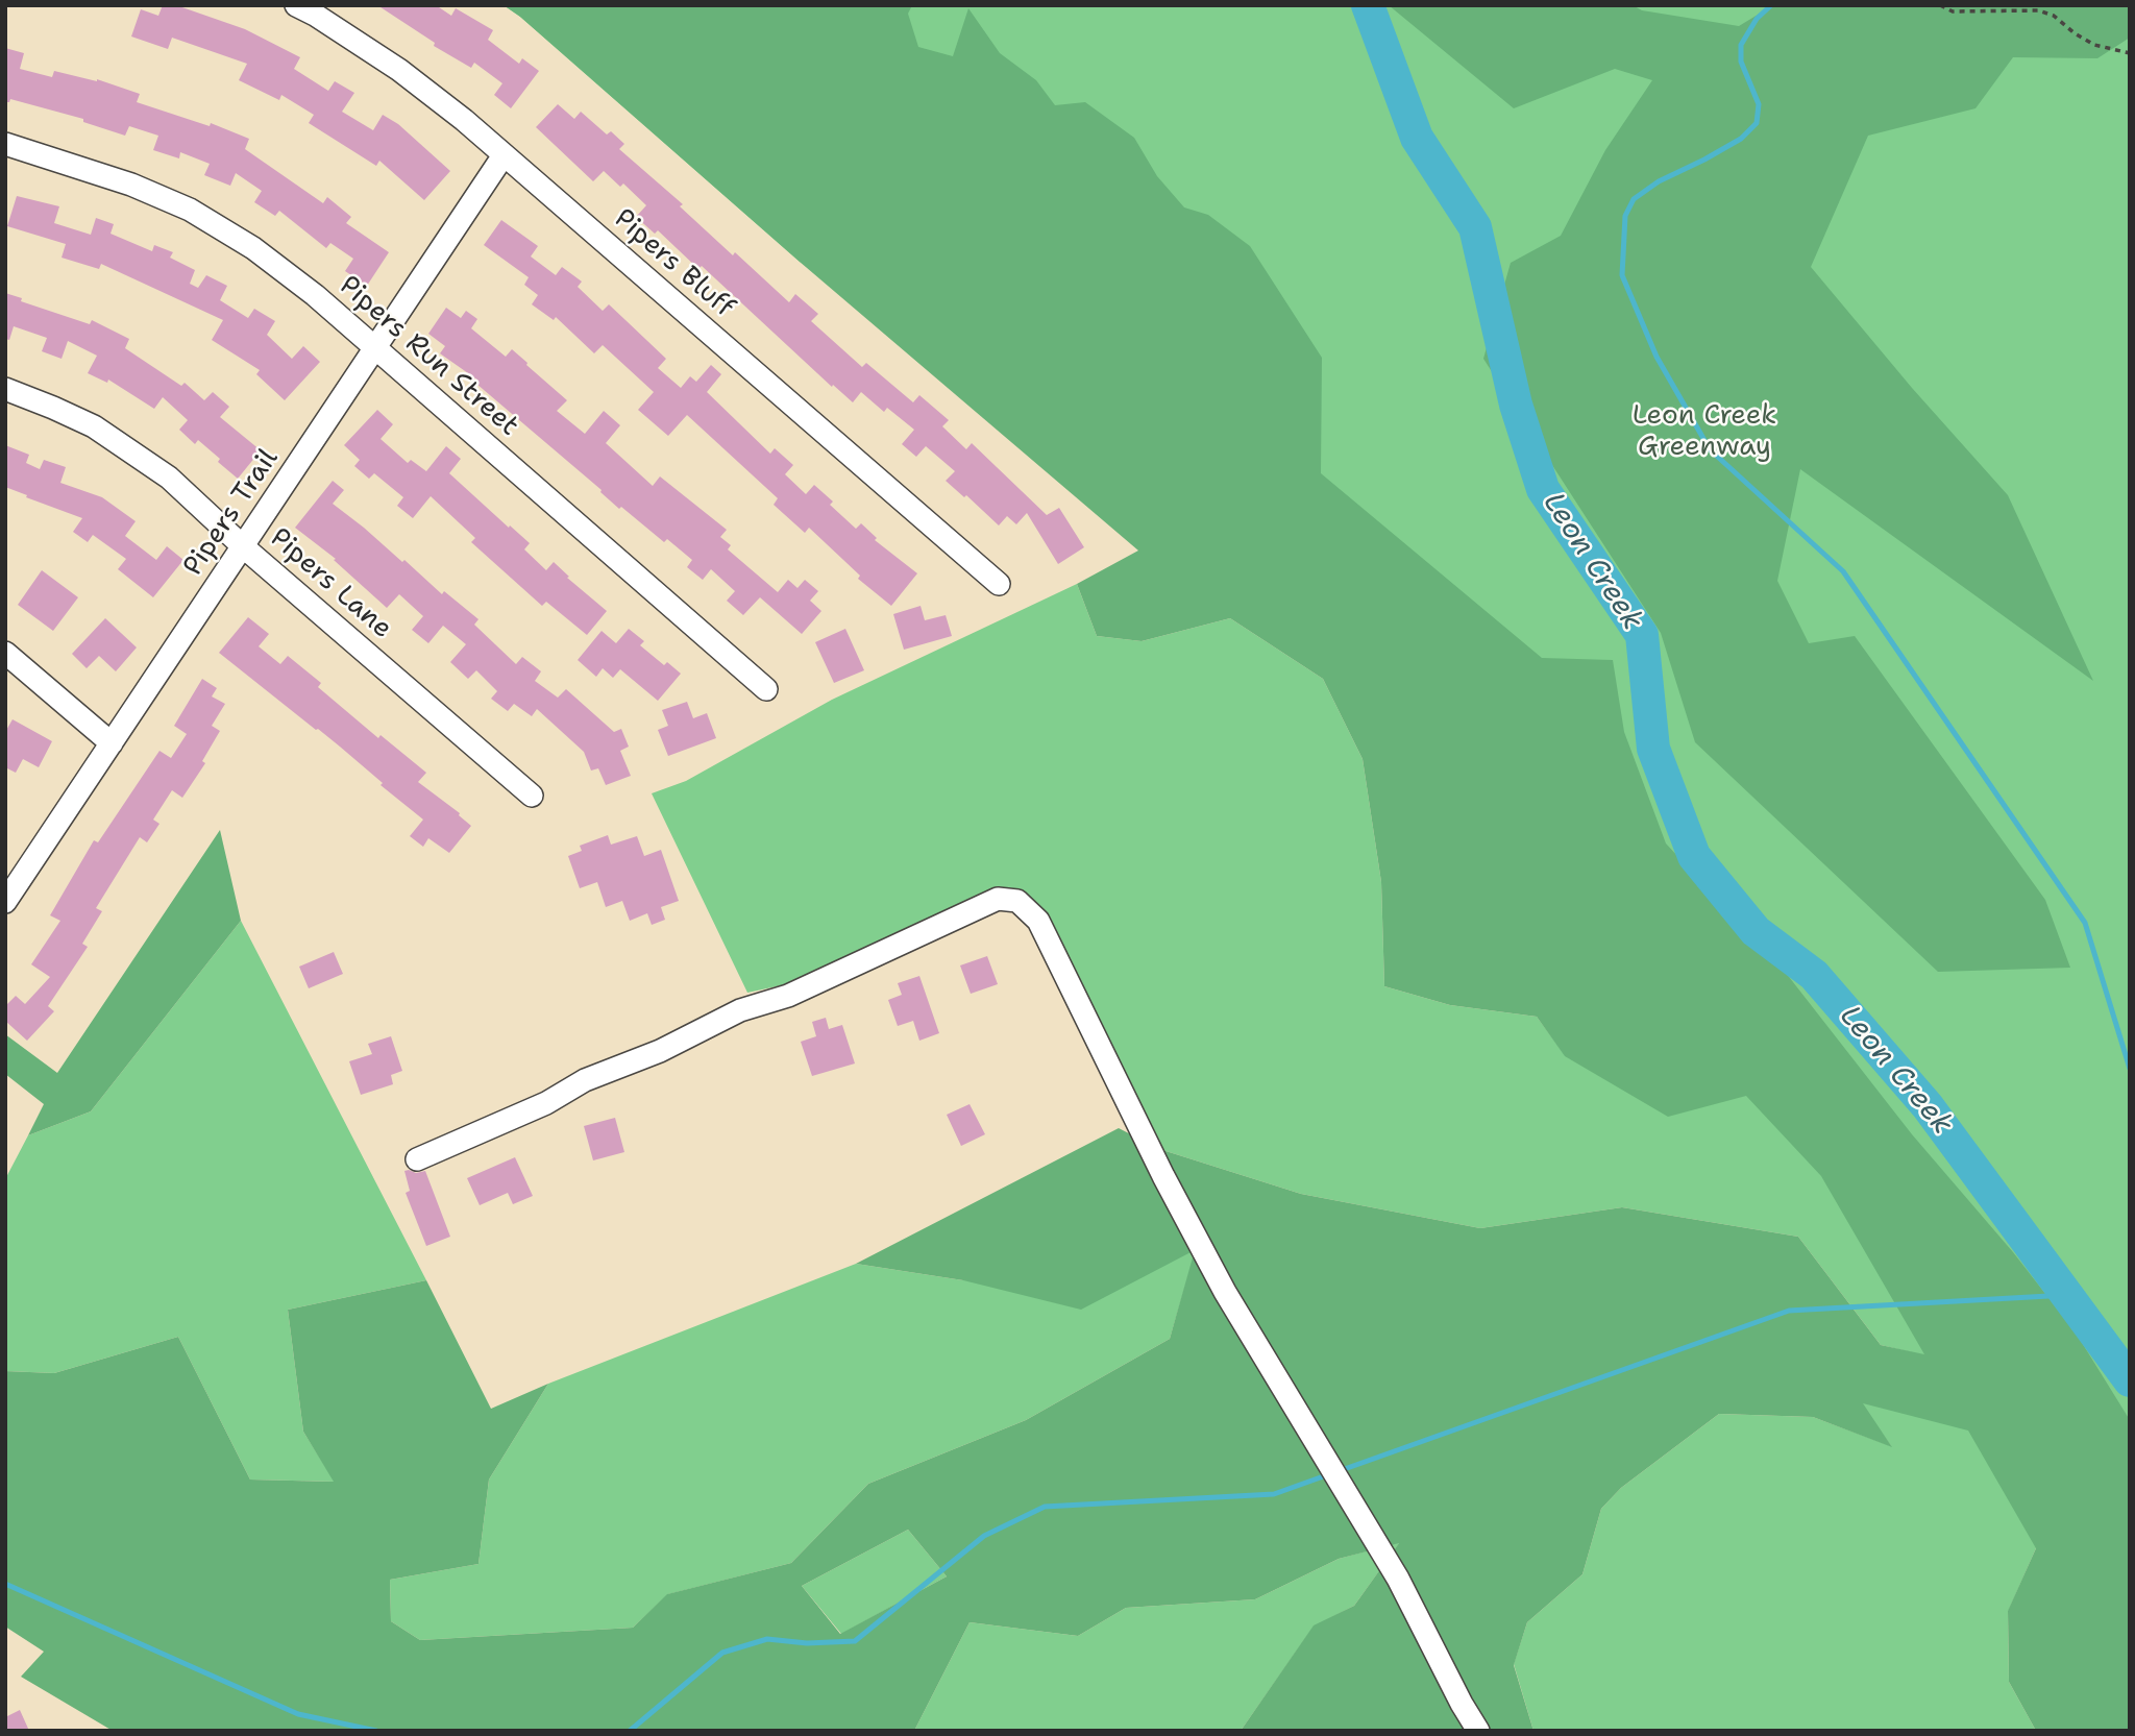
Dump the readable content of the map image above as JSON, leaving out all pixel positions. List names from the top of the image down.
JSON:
{
  "streets": {
    "street": [
      "Pipers Bluff",
      "Pipers Run Street",
      "Pipers Trail",
      "Pipers Lane"
    ]
  },
  "crossings": [
    ["Pipers Bluff", "Pipers Trail"],
    ["Pipers Run Street", "Pipers Trail"],
    ["Pipers Trail", "Pipers Lane"]
  ],
  "water": ["Leon Creek"],
  "parks": ["Leon Creek Greenway"]
}
